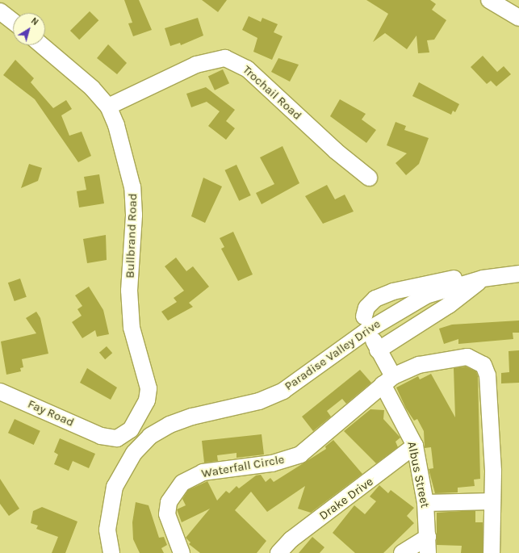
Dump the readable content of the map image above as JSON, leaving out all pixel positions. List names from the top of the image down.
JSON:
{
  "streets": {
    "street": [
      "Trochail Road",
      "Bullbrand Road",
      "Paradise Valley Drive",
      "Fay Road",
      "Waterfall Circle",
      "Albus Street",
      "Drake Drive"
    ]
  },
  "crossings": [
    ["Trochail Road", "Bullbrand Road"],
    ["Bullbrand Road", "Fay Road"],
    ["Waterfall Circle", "Albus Street"],
    ["Albus Street", "Drake Drive"]
  ],
  "north": "top right"
}
